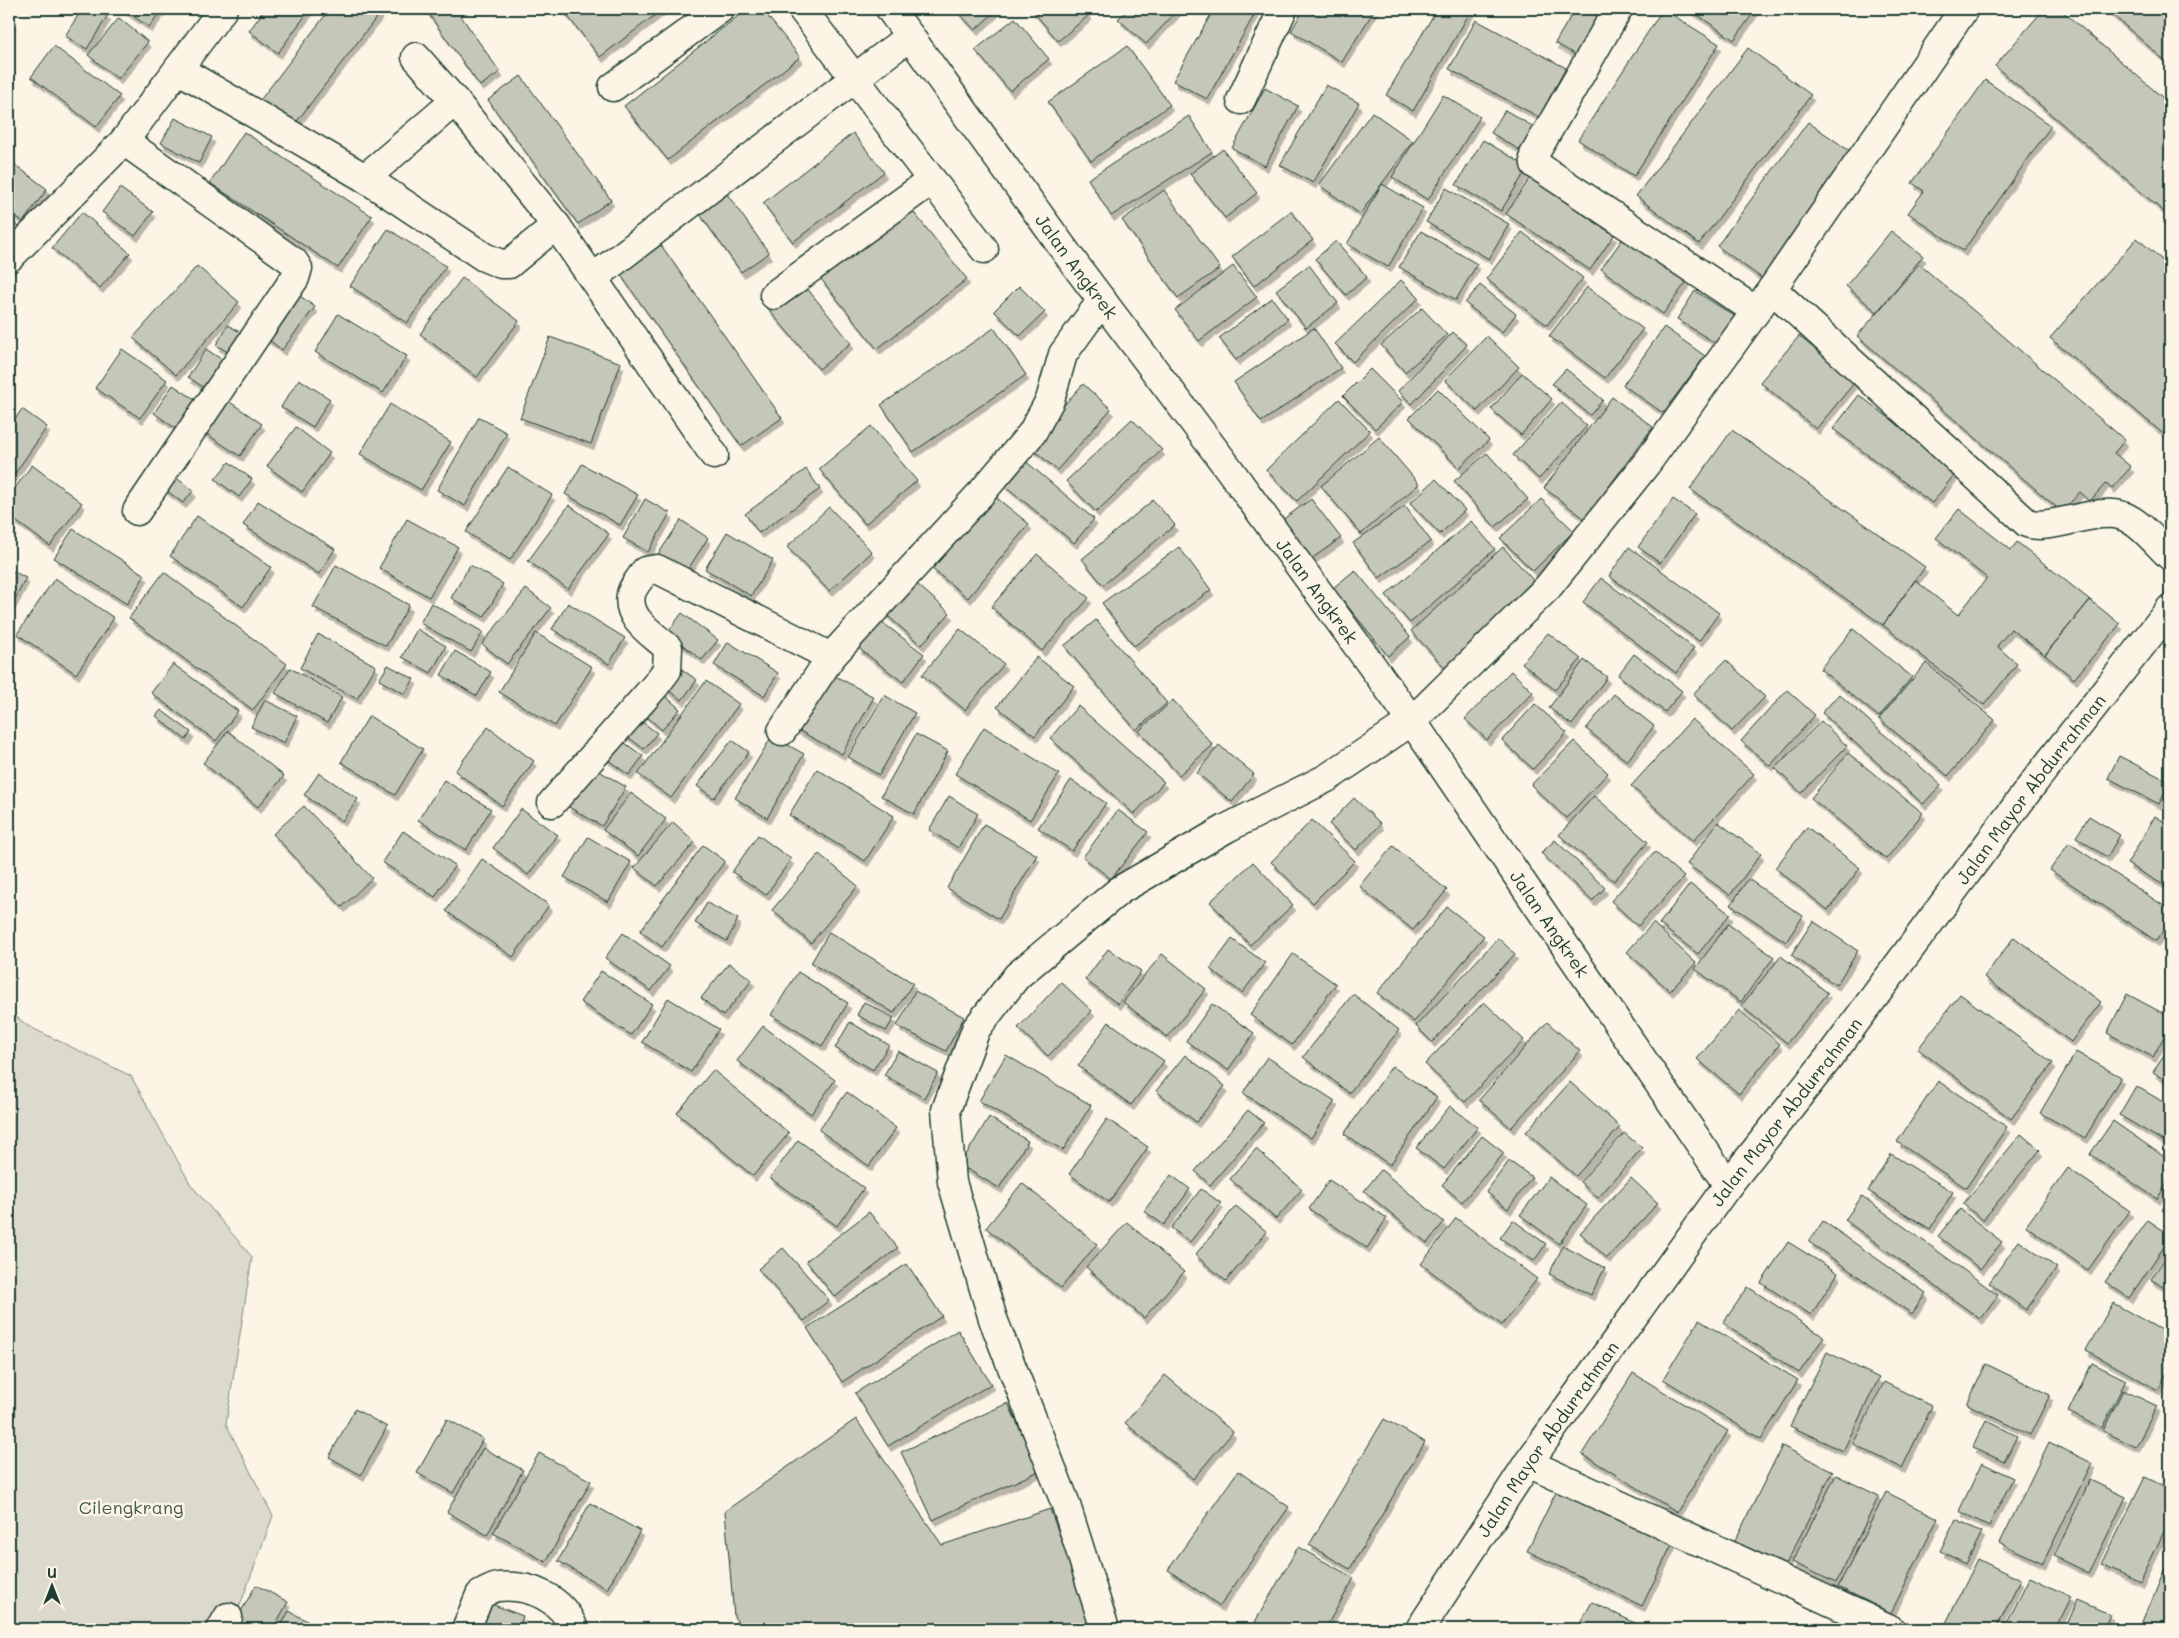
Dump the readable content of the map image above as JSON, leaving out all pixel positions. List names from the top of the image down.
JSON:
{
  "streets": {
    "street": ["Jalan Angkrek", "Jalan Mayor Abdurrahman"]
  },
  "crossings": [
    ["Jalan Angkrek", "Jalan Mayor Abdurrahman"]
  ],
  "parks": ["Cilengkrang"],
  "north": "top"
}
